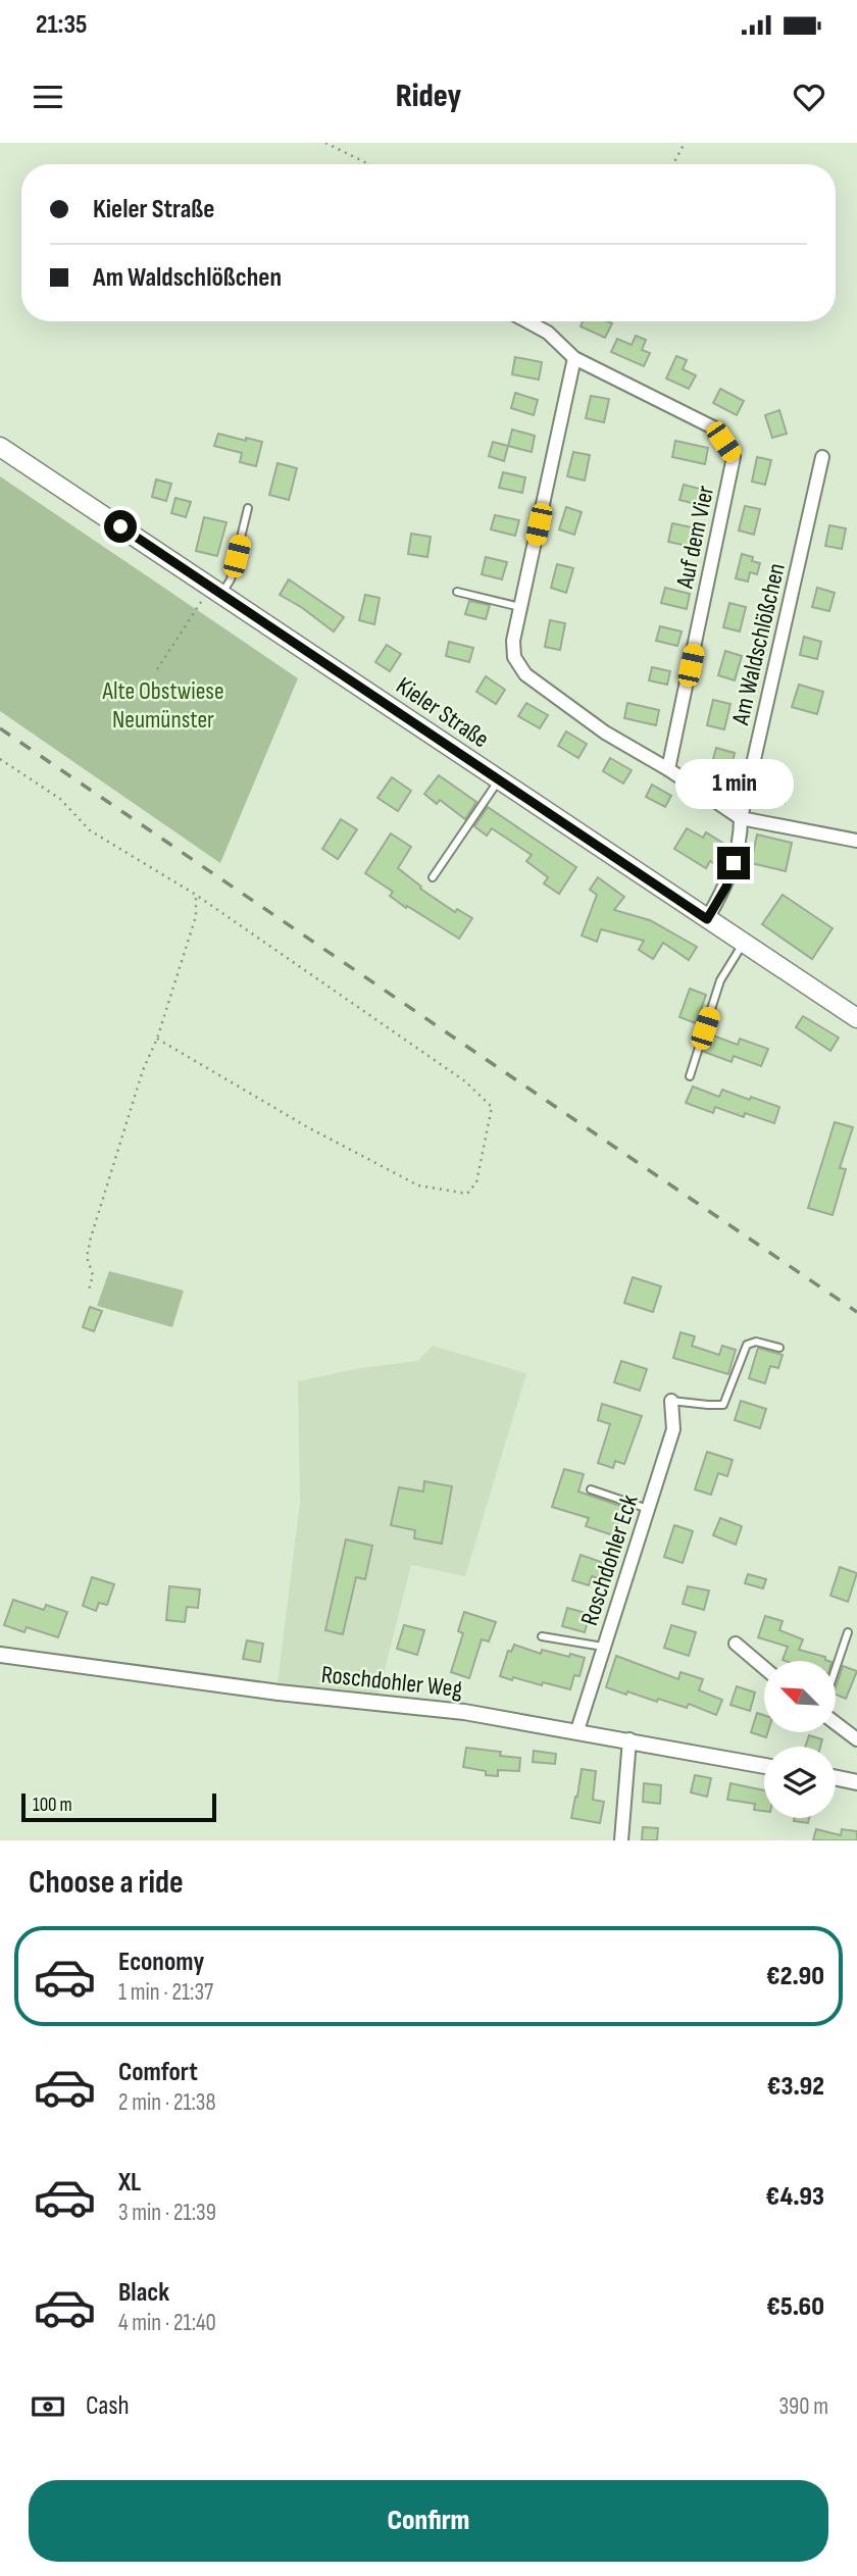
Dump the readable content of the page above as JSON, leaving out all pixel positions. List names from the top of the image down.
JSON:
{
  "streets": {
    "main road": ["Kieler Straße"],
    "street": [
      "Auf dem Vier",
      "Am Waldschlößchen",
      "Roschdohler Eck",
      "Roschdohler Weg"
    ]
  },
  "crossings": [
    ["Am Waldschlößchen", "Kieler Straße"],
    ["Roschdohler Eck", "Roschdohler Weg"]
  ],
  "parks": ["Alte Obstwiese Neumünster"],
  "scale_bar": "100 m",
  "north": "top left",
  "page": {
    "status": "21:35",
    "header": "Ridey",
    "banner": ["Kieler Straße", "Am Waldschlößchen"],
    "bubble": "1 min",
    "scale": "100 m",
    "heading": "Choose a ride",
    "list": [
      {
        "name": "Economy",
        "note": "1 min · 21:37",
        "value": "€2.90"
      },
      {
        "name": "Comfort",
        "note": "2 min · 21:38",
        "value": "€3.92"
      },
      {
        "name": "XL",
        "note": "3 min · 21:39",
        "value": "€4.93"
      },
      {
        "name": "Black",
        "note": "4 min · 21:40",
        "value": "€5.60"
      }
    ],
    "pay": ["Cash", "390 m"],
    "buttons": "Confirm"
  }
}
